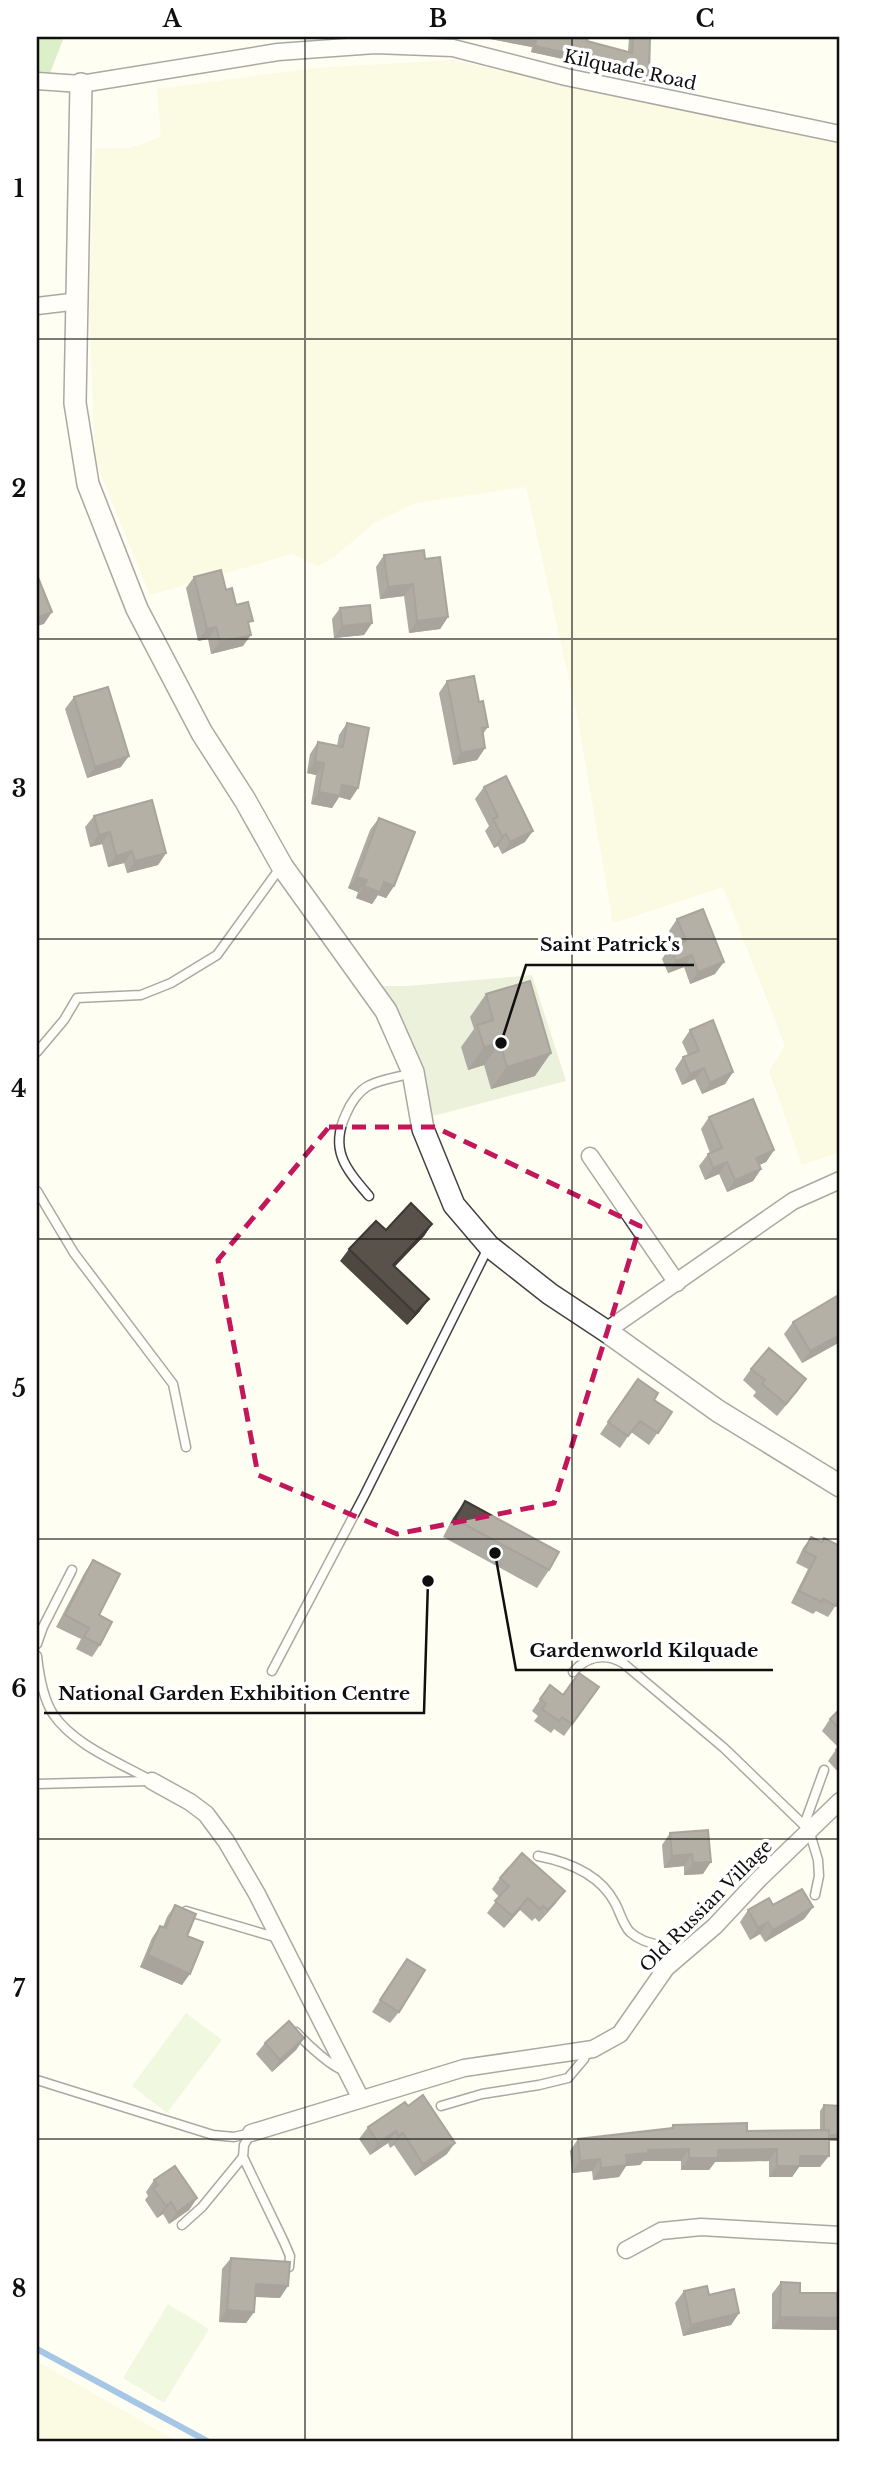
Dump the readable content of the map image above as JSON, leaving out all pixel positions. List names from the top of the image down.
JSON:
{
  "streets": {
    "street": ["Kilquade Road", "Old Russian Village"]
  },
  "places": ["Saint Patrick's", "Gardenworld Kilquade", "National Garden Exhibition Centre"],
  "grid": {
    "columns": ["A", "B", "C"],
    "rows": [
      "1",
      "2",
      "3",
      "4",
      "5",
      "6",
      "7",
      "8"
    ]
  }
}
